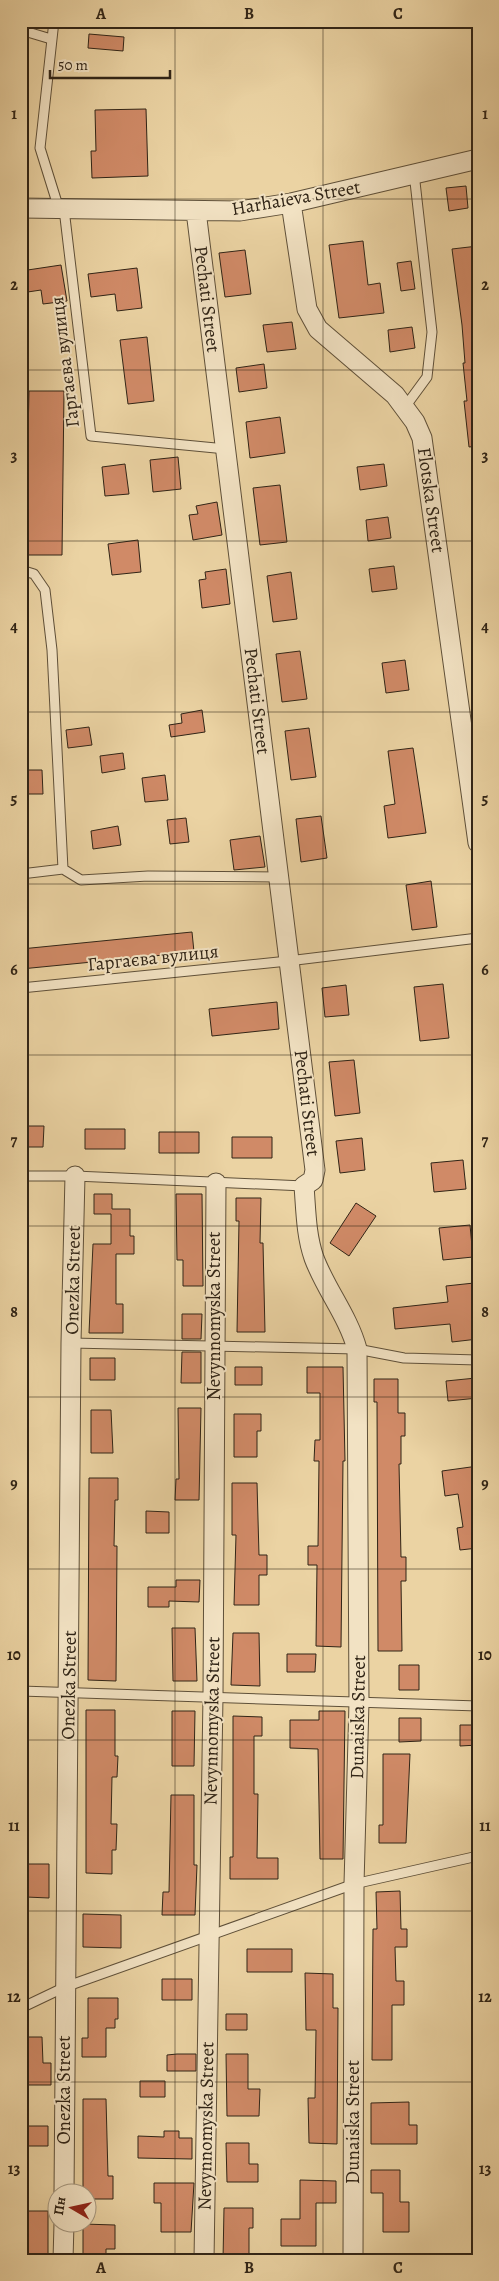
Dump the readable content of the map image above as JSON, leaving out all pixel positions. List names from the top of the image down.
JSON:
{
  "streets": {
    "street": [
      "Harhaieva Street",
      "Pechati Street",
      "Flotska Street",
      "Onezka Street",
      "Nevynnomyska Street",
      "Dunaiska Street"
    ],
    "lane": ["Гаргаєва вулиця"]
  },
  "crossings": [
    ["Harhaieva Street", "Pechati Street"],
    ["Harhaieva Street", "Гаргаєва вулиця"],
    ["Harhaieva Street", "Flotska Street"],
    ["Pechati Street", "Гаргаєва вулиця"],
    ["Pechati Street", "Dunaiska Street"]
  ],
  "scale_bar": "50 m",
  "north": "left",
  "grid": {
    "columns": ["A", "B", "C"],
    "rows": [
      "1",
      "2",
      "3",
      "4",
      "5",
      "6",
      "7",
      "8",
      "9",
      "10",
      "11",
      "12",
      "13"
    ]
  }
}
